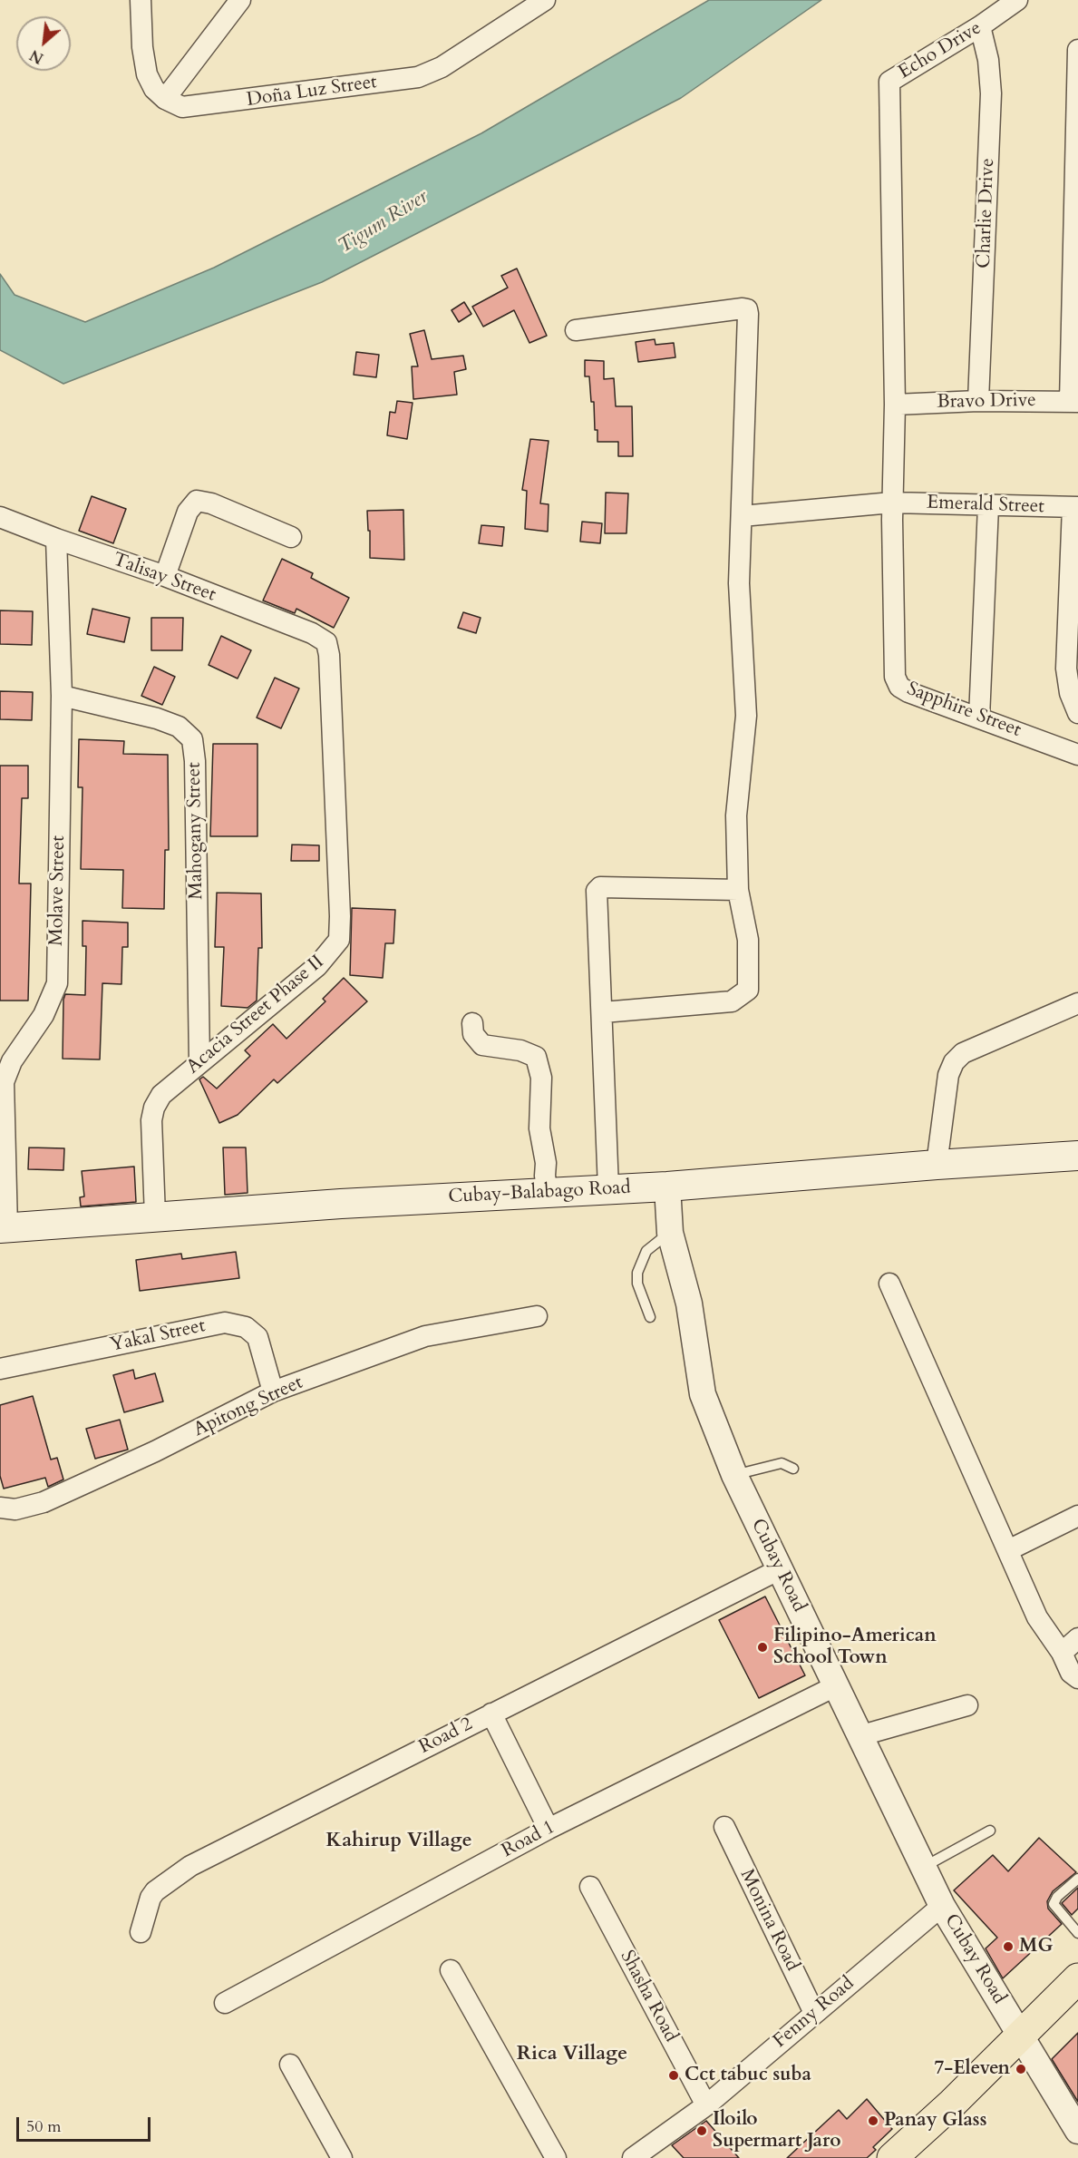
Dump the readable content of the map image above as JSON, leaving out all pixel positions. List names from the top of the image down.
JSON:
{
  "streets": {
    "main road": ["Cubay-Balabago Road"],
    "street": [
      "Echo Drive",
      "Doña Luz Street",
      "Charlie Drive",
      "Bravo Drive",
      "Emerald Street",
      "Talisay Street",
      "Sapphire Street",
      "Mahogany Street",
      "Molave Street",
      "Acacia Street Phase II",
      "Yakal Street",
      "Apitong Street",
      "Cubay Road",
      "Road 2",
      "Road 1",
      "Monina Road",
      "Shasha Road",
      "Fenny Road"
    ]
  },
  "crossings": [
    ["Echo Drive", "Charlie Drive"],
    ["Echo Drive", "Sapphire Street"],
    ["Charlie Drive", "Bravo Drive"],
    ["Bravo Drive", "Sapphire Street"],
    ["Emerald Street", "Sapphire Street"],
    ["Talisay Street", "Molave Street"],
    ["Talisay Street", "Acacia Street Phase II"],
    ["Mahogany Street", "Molave Street"],
    ["Mahogany Street", "Acacia Street Phase II"],
    ["Molave Street", "Cubay-Balabago Road"],
    ["Acacia Street Phase II", "Cubay-Balabago Road"],
    ["Cubay-Balabago Road", "Cubay Road"],
    ["Yakal Street", "Apitong Street"],
    ["Cubay Road", "Road 2"],
    ["Cubay Road", "Road 1"],
    ["Cubay Road", "Fenny Road"],
    ["Monina Road", "Fenny Road"],
    ["Shasha Road", "Fenny Road"]
  ],
  "districts": ["Kahirup Village", "Rica Village"],
  "water": ["Tigum River"],
  "places": [
    "Filipino-American School Town",
    "MG",
    "7-Eleven",
    "Cct tabuc suba",
    "Panay Glass",
    "Iloilo Supermart Jaro"
  ],
  "scale_bar": "50 m",
  "north": "bottom left"
}
